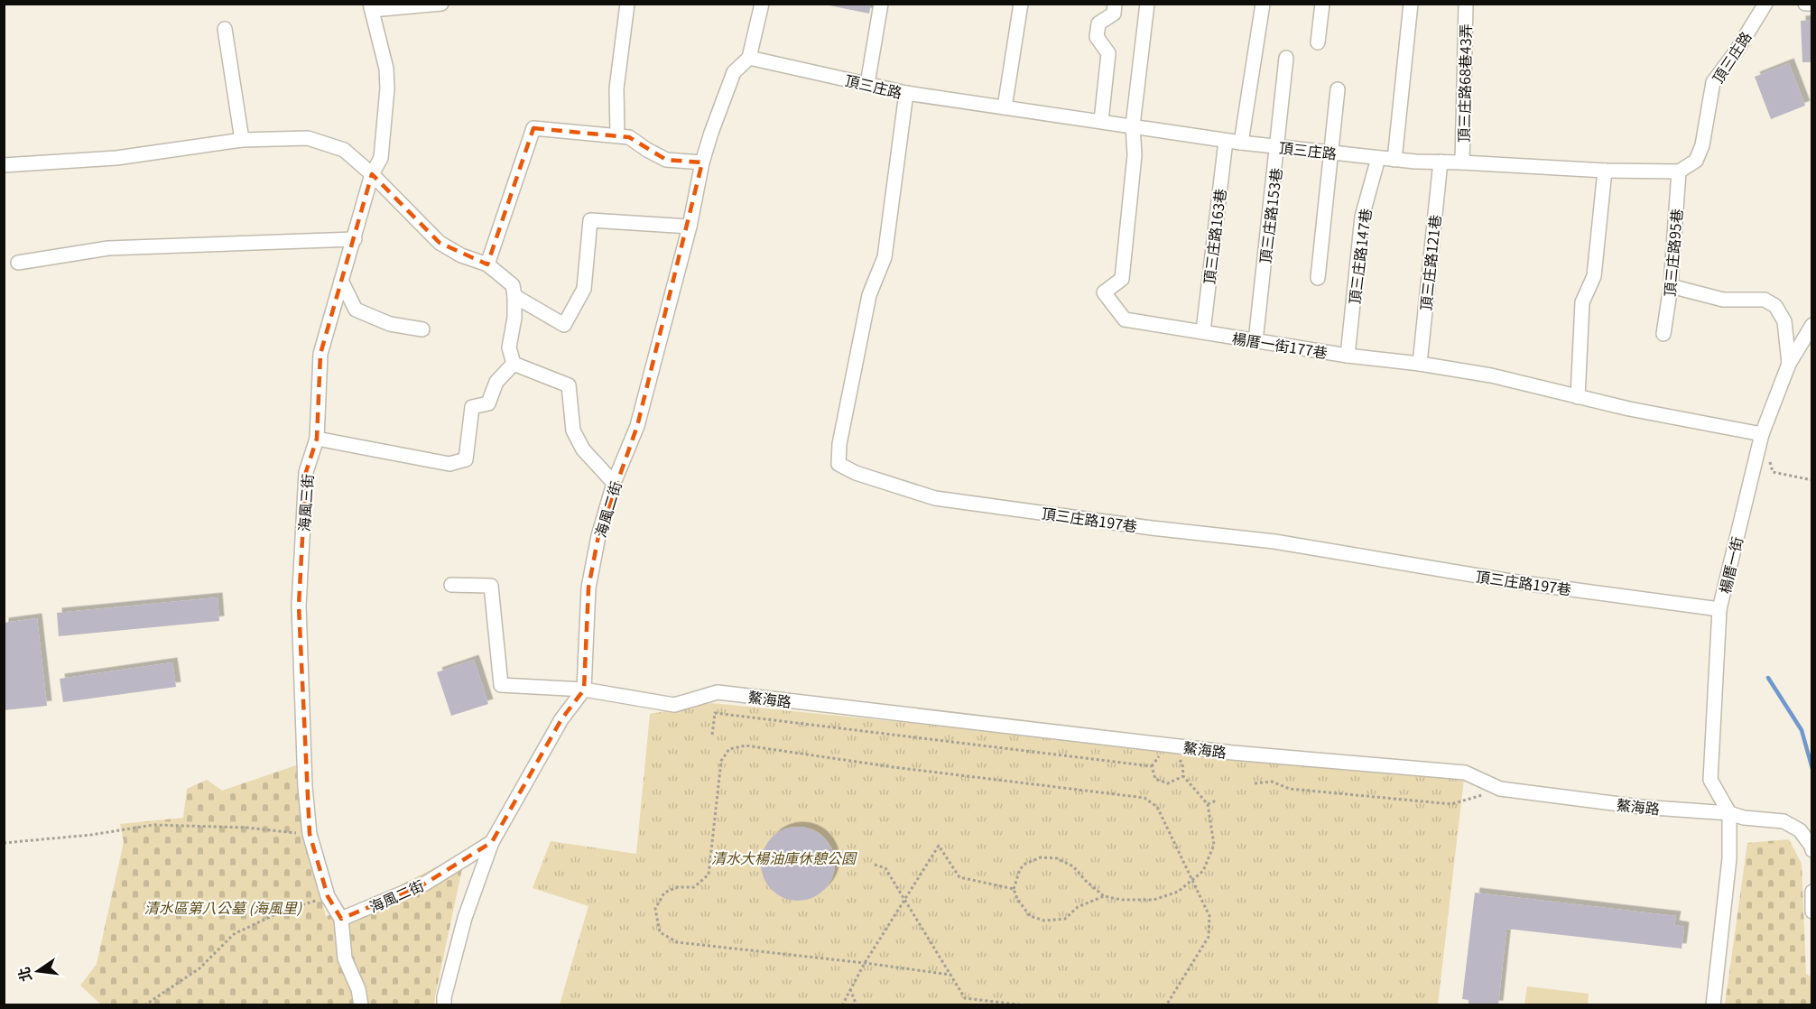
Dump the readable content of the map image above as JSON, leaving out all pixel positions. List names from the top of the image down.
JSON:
{
  "streets": {
    "street": [
      "頂三庄路",
      "頂三庄路68巷43弄",
      "頂三庄路153巷",
      "頂三庄路163巷",
      "頂三庄路95巷",
      "頂三庄路147巷",
      "頂三庄路121巷",
      "楊厝一街177巷",
      "海風三街",
      "海風二街",
      "頂三庄路197巷",
      "楊厝一街",
      "鰲海路"
    ]
  },
  "crossings": [
    ["頂三庄路", "頂三庄路68巷43弄"],
    ["頂三庄路", "頂三庄路153巷"],
    ["頂三庄路", "頂三庄路163巷"],
    ["頂三庄路", "頂三庄路95巷"],
    ["頂三庄路", "頂三庄路147巷"],
    ["頂三庄路", "頂三庄路121巷"],
    ["頂三庄路", "楊厝一街177巷"],
    ["頂三庄路", "海風二街"],
    ["頂三庄路", "頂三庄路197巷"],
    ["頂三庄路153巷", "楊厝一街177巷"],
    ["頂三庄路163巷", "楊厝一街177巷"],
    ["頂三庄路147巷", "楊厝一街177巷"],
    ["頂三庄路121巷", "楊厝一街177巷"],
    ["楊厝一街177巷", "楊厝一街"],
    ["海風三街", "海風二街"],
    ["海風二街", "鰲海路"],
    ["頂三庄路197巷", "楊厝一街"],
    ["楊厝一街", "鰲海路"]
  ],
  "parks": ["清水大楊油庫休憩公園", "清水區第八公墓 (海風里)"],
  "north": "left"
}
